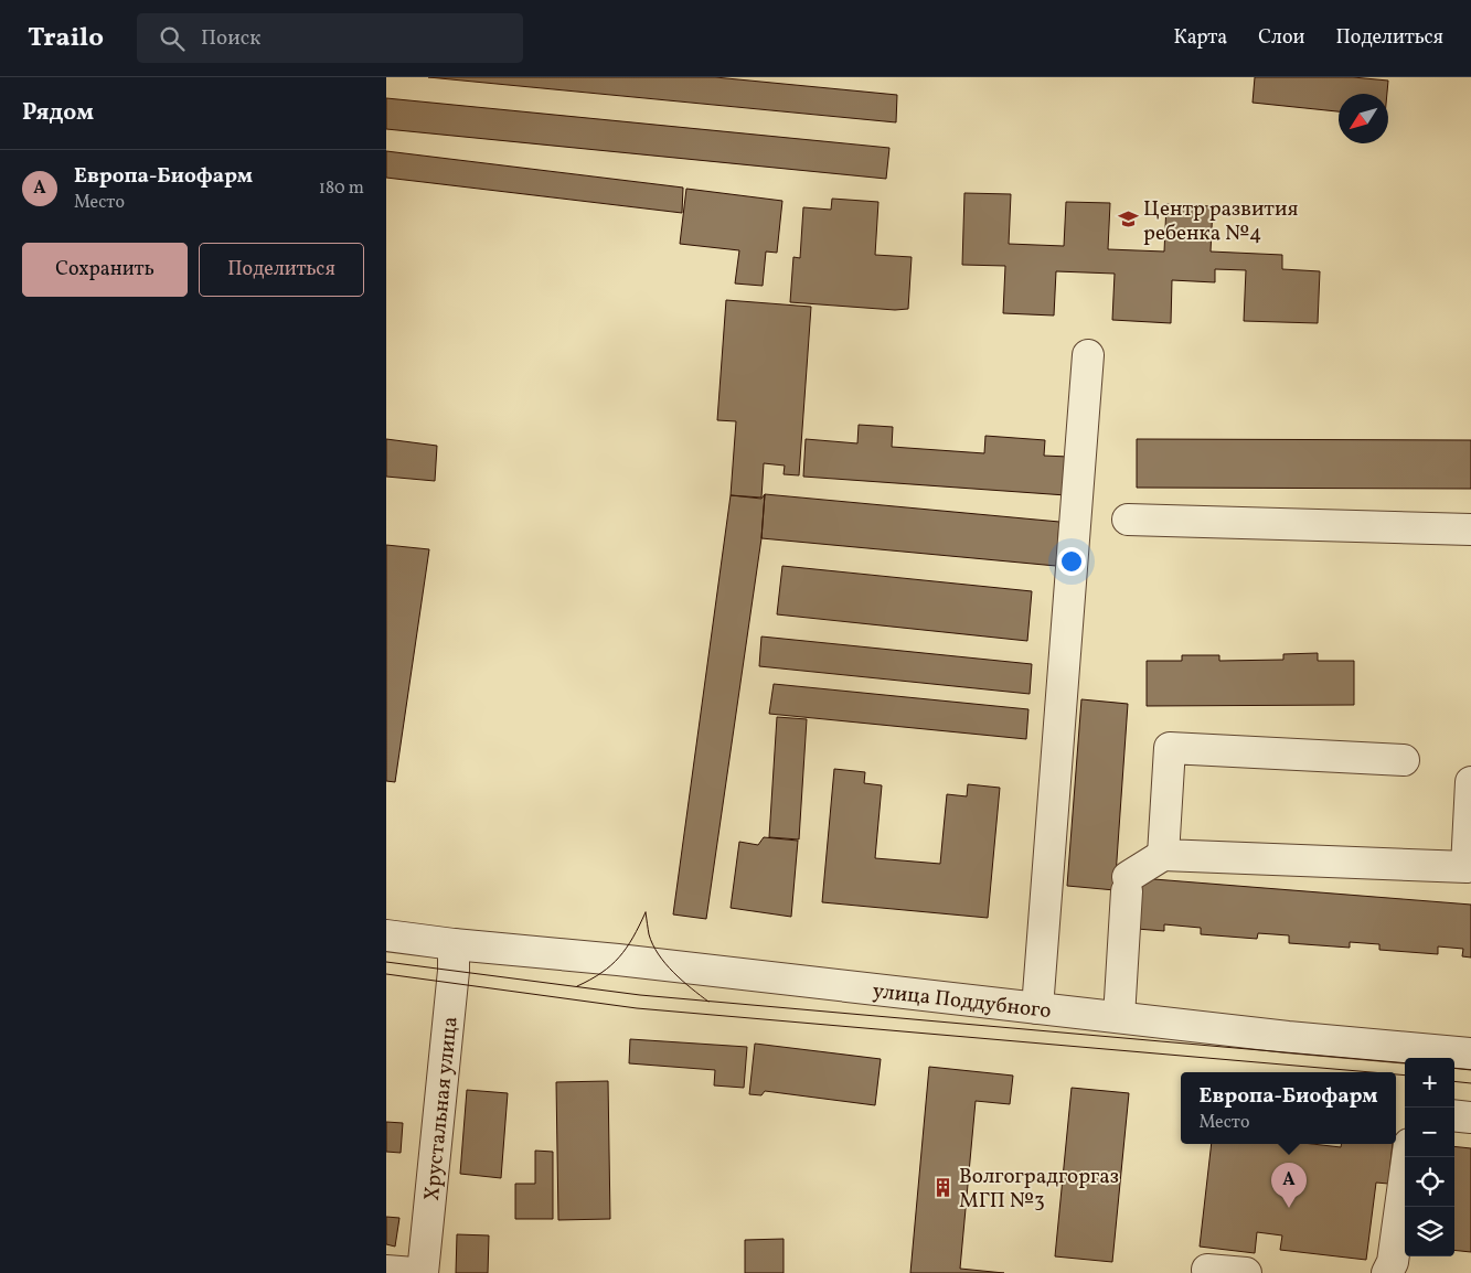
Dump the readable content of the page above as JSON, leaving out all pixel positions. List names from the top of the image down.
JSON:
{
  "streets": {
    "street": ["улица Поддубного", "Хрустальная улица"]
  },
  "crossings": [
    ["улица Поддубного", "Хрустальная улица"]
  ],
  "places": {
    "school or university": ["Центр развития ребенка №4"],
    "building": ["Волгоградгоргаз МГП №3"]
  },
  "north": "bottom left",
  "page": {
    "header": "Trailo",
    "search": "Поиск",
    "nav": ["Карта", "Слои", "Поделиться"],
    "heading": "Рядом",
    "list": [
      {
        "mark": "A",
        "name": "Европа-Биофарм",
        "note": "Место",
        "value": "180 m"
      }
    ],
    "buttons": ["Сохранить", "Поделиться"],
    "map_buttons": ["+", "−"],
    "popup": ["Европа-Биофарм", "Место"],
    "pins": "A"
  }
}
